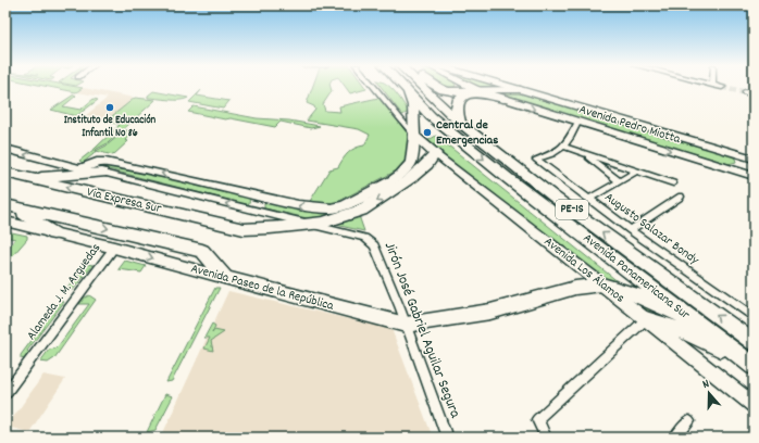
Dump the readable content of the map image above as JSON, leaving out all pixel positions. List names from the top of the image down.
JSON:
{
  "streets": {
    "highway": [
      "Via Expresa Sur",
      "PE-1S",
      "Avenida Los Álamos",
      "Avenida Panamericana Sur",
      "Avenida Paseo de la República"
    ],
    "main road": ["Avenida Pedro Miotta"],
    "street": ["Augusto Salazar Bondy", "Alameda J. M. Arguedas", "Jirón José Gabriel Aguilar Segura"]
  },
  "crossings": [
    ["Via Expresa Sur", "Jirón José Gabriel Aguilar Segura"],
    ["Avenida Los Álamos", "Avenida Paseo de la República"],
    ["Avenida Paseo de la República", "Alameda J. M. Arguedas"],
    ["Avenida Paseo de la República", "Jirón José Gabriel Aguilar Segura"]
  ],
  "places": ["Instituto de Educación Infantil No 86", "Central de Emergencias"],
  "north": "top"
}
